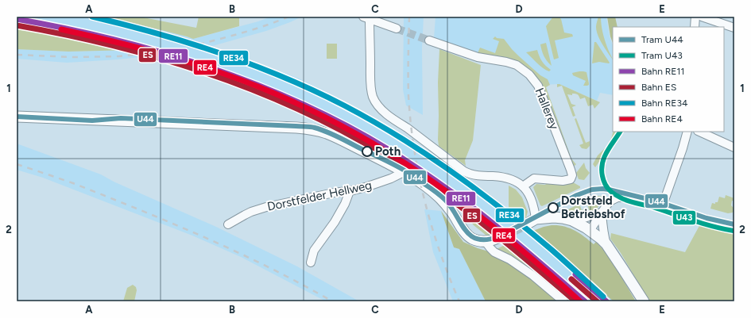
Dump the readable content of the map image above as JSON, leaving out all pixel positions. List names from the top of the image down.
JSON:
{
  "streets": {
    "street": ["Hallerey", "Dorstfelder Hellweg"]
  },
  "places": ["Poth", "Dorstfeld Betriebshof"],
  "lines": [
    "rail line RE34",
    "rail line RE11",
    "rail line ES",
    "rail line RE4",
    "tram line U44",
    "tram line U43"
  ],
  "legend": [
    "Tram U44",
    "Tram U43",
    "Bahn RE11",
    "Bahn ES",
    "Bahn RE34",
    "Bahn RE4"
  ],
  "grid": {
    "columns": [
      "A",
      "B",
      "C",
      "D",
      "E"
    ],
    "rows": ["1", "2"]
  }
}
